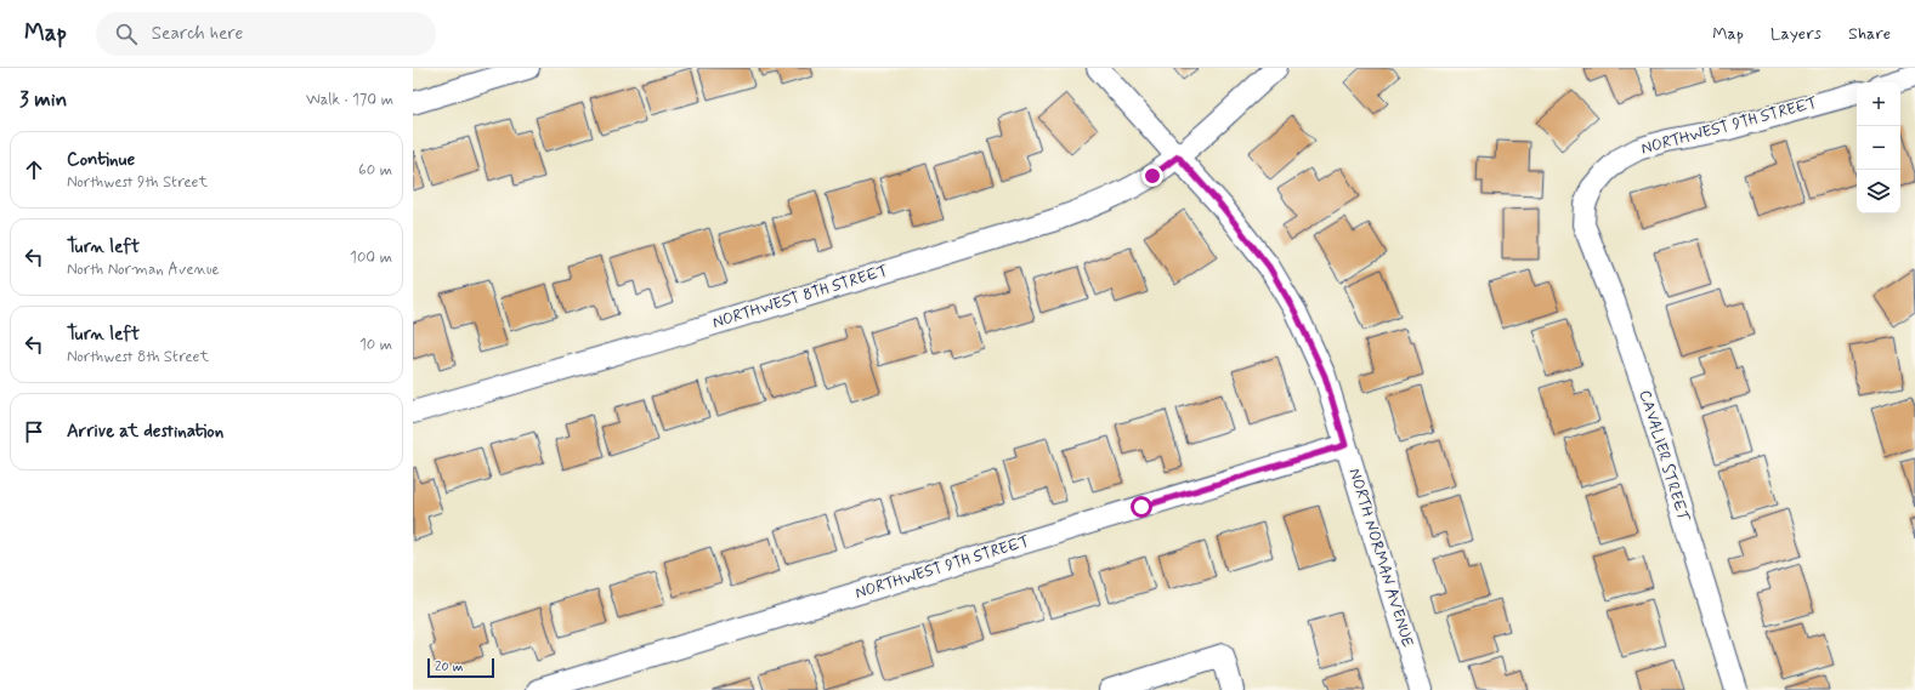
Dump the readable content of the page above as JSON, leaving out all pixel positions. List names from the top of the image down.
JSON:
{
  "streets": {
    "street": [
      "NORTHWEST 9TH STREET",
      "NORTHWEST 8TH STREET",
      "CAVALIER STREET",
      "NORTH NORMAN AVENUE"
    ]
  },
  "crossings": [
    ["NORTHWEST 9TH STREET", "CAVALIER STREET"],
    ["NORTHWEST 9TH STREET", "NORTH NORMAN AVENUE"],
    ["NORTHWEST 8TH STREET", "NORTH NORMAN AVENUE"]
  ],
  "scale_bar": "20 m",
  "page": {
    "header": "Map",
    "search": "Search here",
    "nav": ["Map", "Layers", "Share"],
    "heading": ["3 min", "Walk · 170 m"],
    "map_buttons": ["+", "−"],
    "list": [
      ["Continue", "Northwest 9th Street", "60 m"],
      ["Turn left", "North Norman Avenue", "100 m"],
      ["Turn left", "Northwest 8th Street", "10 m"],
      "Arrive at destination"
    ],
    "scale": "20 m"
  }
}
